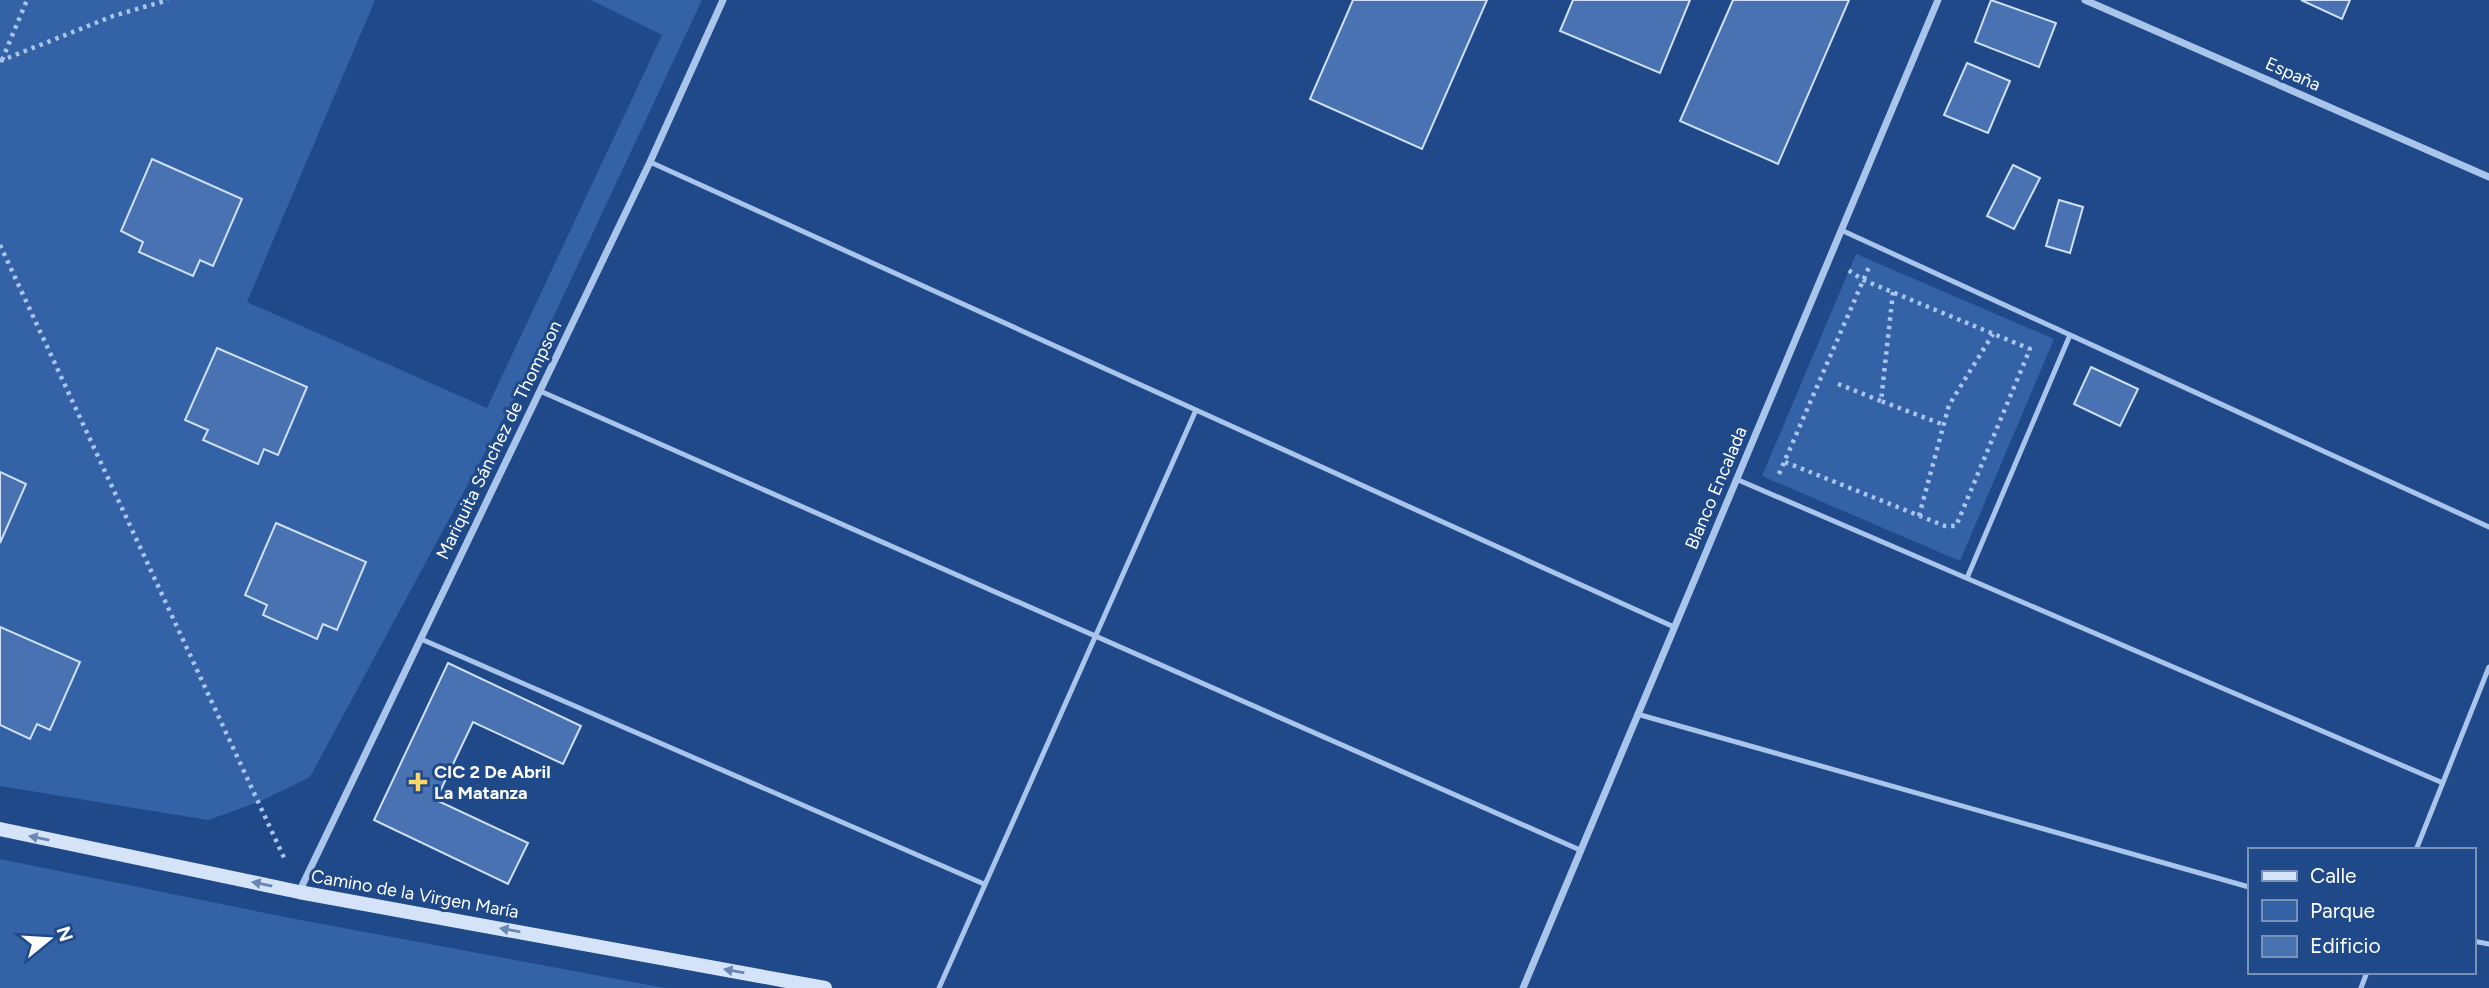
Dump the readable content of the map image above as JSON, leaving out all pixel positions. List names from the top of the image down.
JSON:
{
  "streets": {
    "street": [
      "España",
      "Mariquita Sánchez de Thompson",
      "Blanco Encalada",
      "Camino de la Virgen María"
    ]
  },
  "crossings": [
    ["Mariquita Sánchez de Thompson", "Camino de la Virgen María"]
  ],
  "one_way": ["Camino de la Virgen María"],
  "places": {
    "health": ["CIC 2 De Abril La Matanza"]
  },
  "legend": ["Calle", "Parque", "Edificio"],
  "north": "right"
}
